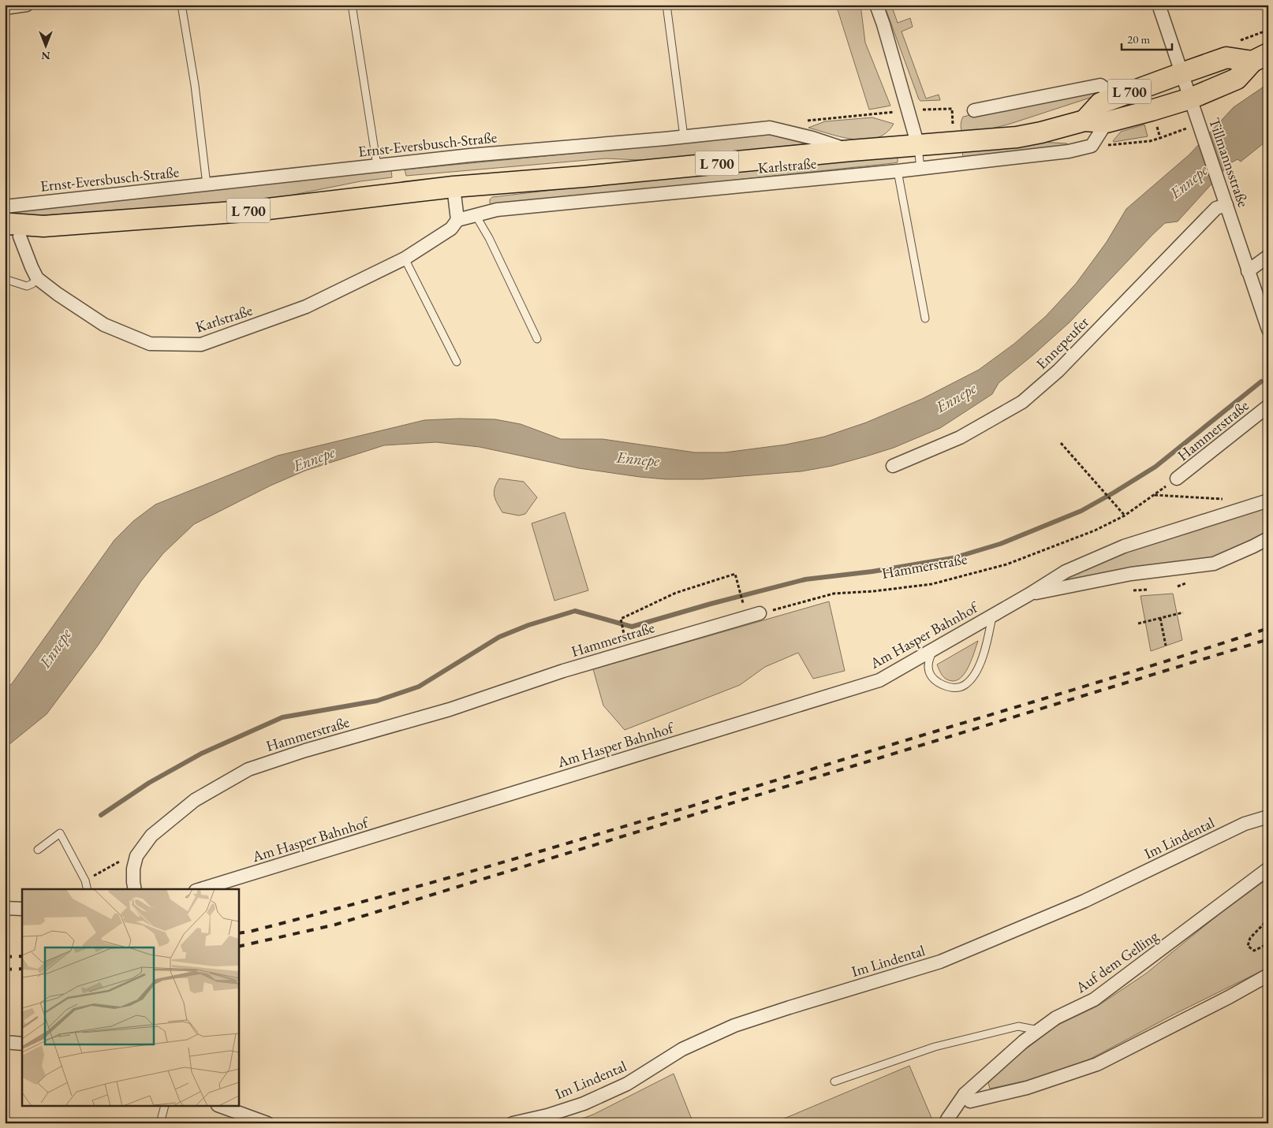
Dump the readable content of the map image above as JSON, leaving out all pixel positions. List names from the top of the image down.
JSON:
{
  "streets": {
    "main road": ["L 700"],
    "street": [
      "Ernst-Eversbusch-Straße",
      "Tillmannsstraße",
      "Karlstraße",
      "Ennepeufer",
      "Hammerstraße",
      "Am Hasper Bahnhof",
      "Im Lindental",
      "Auf dem Gelling"
    ]
  },
  "crossings": [
    ["L 700", "Ernst-Eversbusch-Straße"],
    ["L 700", "Tillmannsstraße"],
    ["L 700", "Karlstraße"],
    ["Tillmannsstraße", "Ennepeufer"]
  ],
  "water": ["Ennepe"],
  "scale_bar": "20 m",
  "north": "bottom"
}
